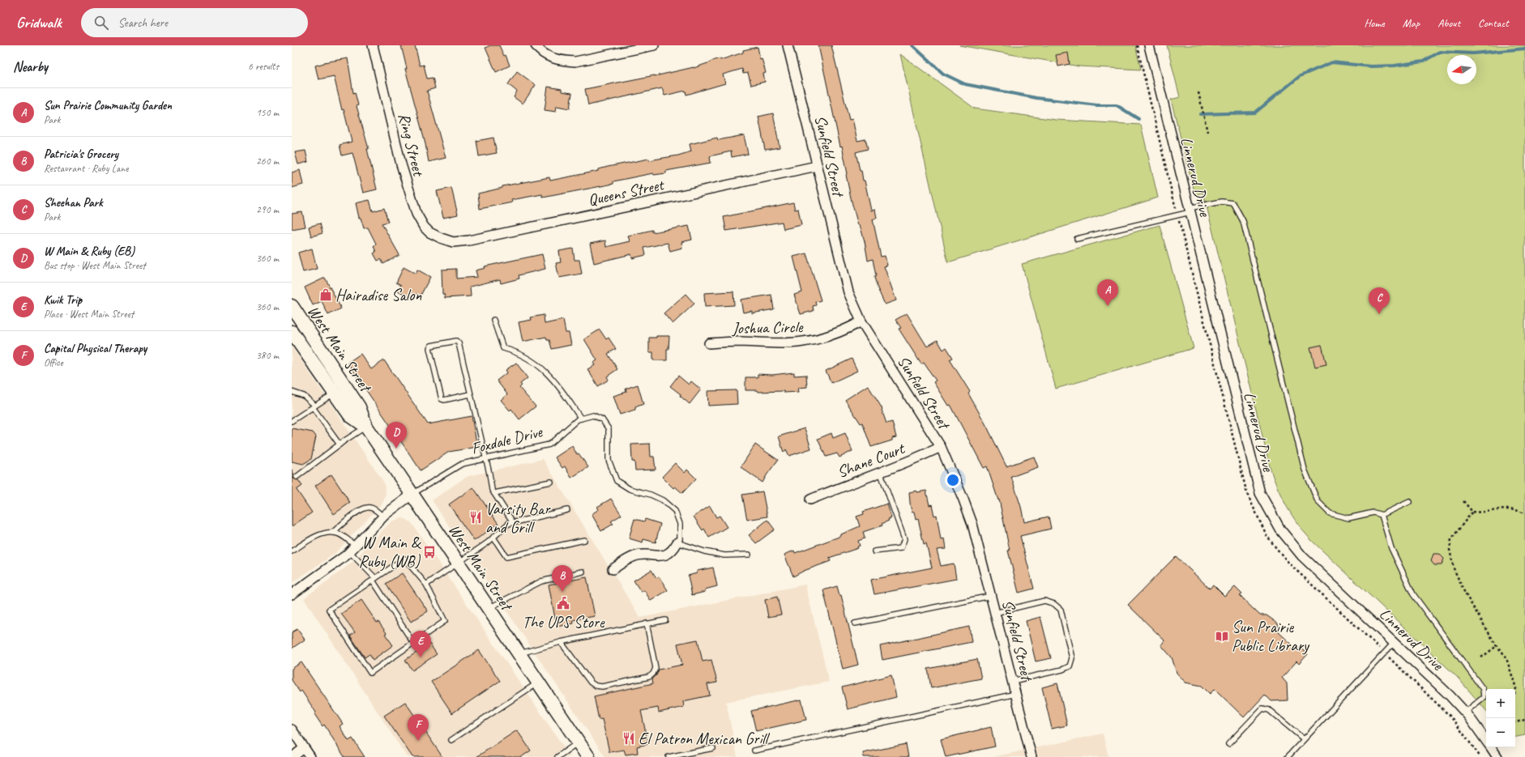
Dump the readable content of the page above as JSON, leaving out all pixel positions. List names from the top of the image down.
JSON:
{
  "streets": {
    "main road": ["West Main Street"],
    "street": [
      "Ring Street",
      "Sunfield Street",
      "Linnerud Drive",
      "Queens Street",
      "Joshua Circle",
      "Shane Court"
    ],
    "lane": ["Foxdale Drive"]
  },
  "crossings": [
    ["Ring Street", "Queens Street"],
    ["Sunfield Street", "Queens Street"],
    ["Sunfield Street", "Joshua Circle"],
    ["Sunfield Street", "Shane Court"],
    ["West Main Street", "Foxdale Drive"]
  ],
  "places": {
    "shop": ["Hairadise Salon"],
    "restaurant": ["Varsity Bar and Grill", "El Patron Mexican Grill"],
    "bus stop": ["W Main & Ruby (WB)"],
    "public building": ["The UPS Store"],
    "library": ["Sun Prairie Public Library"]
  },
  "north": "left",
  "page": {
    "header": "Gridwalk",
    "search": "Search here",
    "nav": [
      "Home",
      "Map",
      "About",
      "Contact"
    ],
    "heading": ["Nearby", "6 results"],
    "list": [
      {
        "mark": "A",
        "name": "Sun Prairie Community Garden",
        "note": "Park",
        "value": "150 m"
      },
      {
        "mark": "B",
        "name": "Patricia's Grocery",
        "note": "Restaurant · Ruby Lane",
        "value": "260 m"
      },
      {
        "mark": "C",
        "name": "Sheehan Park",
        "note": "Park",
        "value": "290 m"
      },
      {
        "mark": "D",
        "name": "W Main & Ruby (EB)",
        "note": "Bus stop · West Main Street",
        "value": "360 m"
      },
      {
        "mark": "E",
        "name": "Kwik Trip",
        "note": "Place · West Main Street",
        "value": "360 m"
      },
      {
        "mark": "F",
        "name": "Capital Physical Therapy",
        "note": "Office",
        "value": "380 m"
      }
    ],
    "pins": [
      "A",
      "C",
      "D",
      "B",
      "E",
      "F"
    ],
    "map_buttons": ["+", "−"]
  }
}
